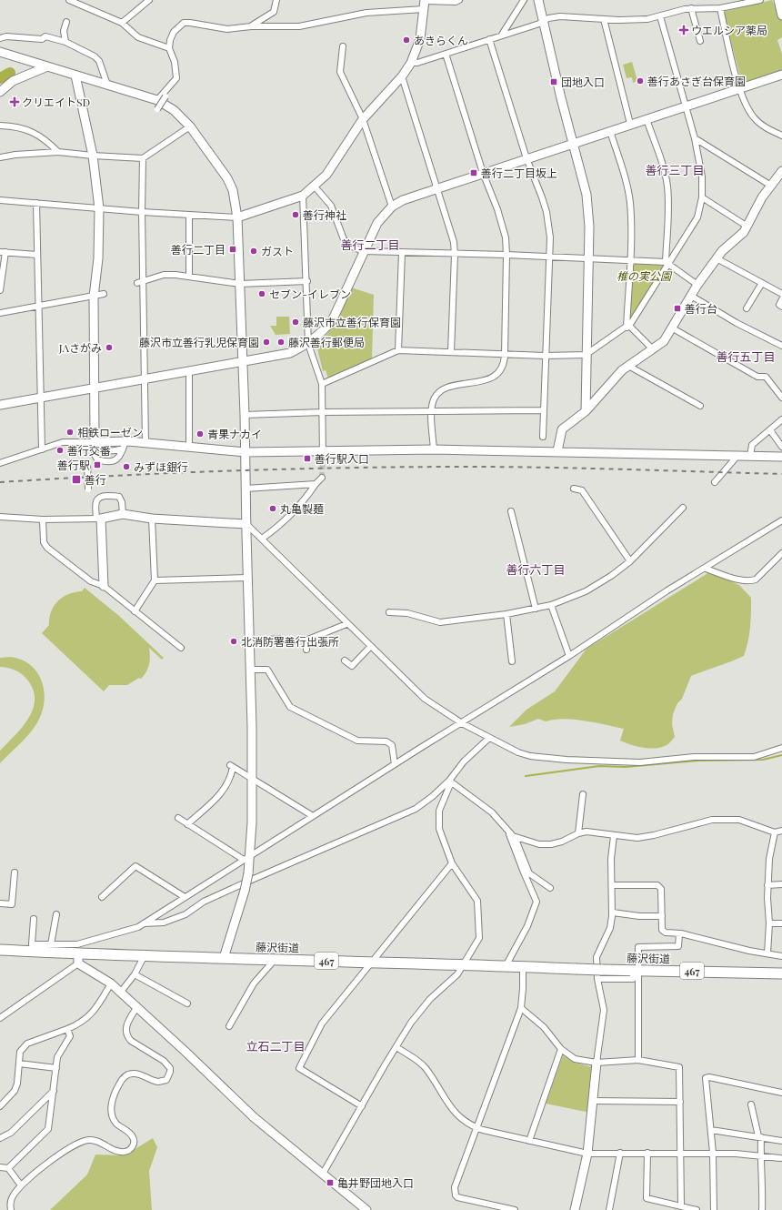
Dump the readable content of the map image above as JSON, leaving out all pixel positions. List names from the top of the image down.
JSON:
{
  "streets": {
    "highway": ["藤沢街道", "467"]
  },
  "districts": [
    "善行三丁目",
    "善行二丁目",
    "善行五丁目",
    "善行六丁目",
    "立石二丁目"
  ],
  "parks": ["椎の実公園"],
  "places": {
    "health": ["ウエルシア薬局", "クリエイトSD"],
    "other": [
      "あきらくん",
      "善行あさぎ台保育園",
      "善行神社",
      "ガスト",
      "セブン-イレブン",
      "藤沢市立善行保育園",
      "藤沢市立善行乳児保育園",
      "藤沢善行郵便局",
      "JAさがみ",
      "相鉄ローゼン",
      "青果ナカイ",
      "善行交番",
      "みずほ銀行",
      "丸亀製麺",
      "北消防署善行出張所"
    ],
    "transit": [
      "団地入口",
      "善行二丁目坂上",
      "善行二丁目",
      "善行台",
      "善行駅入口",
      "善行駅",
      "善行",
      "亀井野団地入口"
    ]
  }
}
